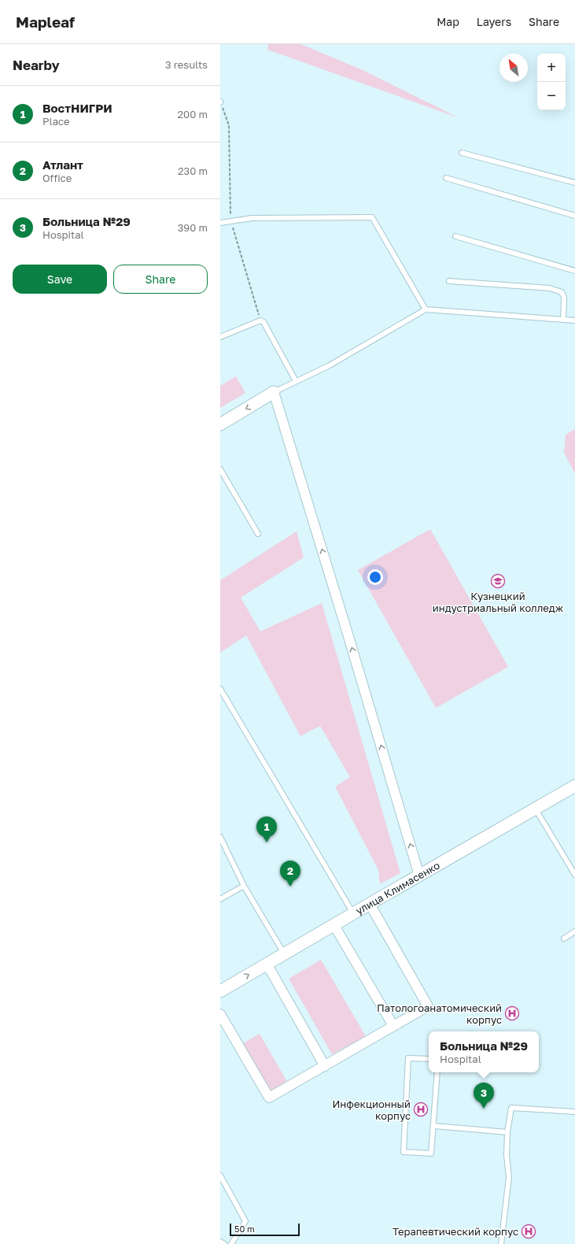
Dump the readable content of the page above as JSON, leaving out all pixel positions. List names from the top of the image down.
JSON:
{
  "streets": {
    "street": ["улица Климасенко"]
  },
  "places": {
    "school or university": ["Кузнецкий индустриальный колледж"],
    "hospital": ["Патологоанатомический корпус", "Инфекционный корпус", "Терапевтический корпус"]
  },
  "scale_bar": "50 m",
  "north": "top left",
  "page": {
    "header": "Mapleaf",
    "nav": ["Map", "Layers", "Share"],
    "heading": ["Nearby", "3 results"],
    "map_buttons": ["+", "−"],
    "list": [
      {
        "mark": "1",
        "name": "ВостНИГРИ",
        "note": "Place",
        "value": "200 m"
      },
      {
        "mark": "2",
        "name": "Атлант",
        "note": "Office",
        "value": "230 m"
      },
      {
        "mark": "3",
        "name": "Больница №29",
        "note": "Hospital",
        "value": "390 m"
      }
    ],
    "buttons": ["Save", "Share"],
    "pins": ["1", "2", "3"],
    "popup": ["Больница №29", "Hospital"],
    "scale": "50 m"
  }
}
